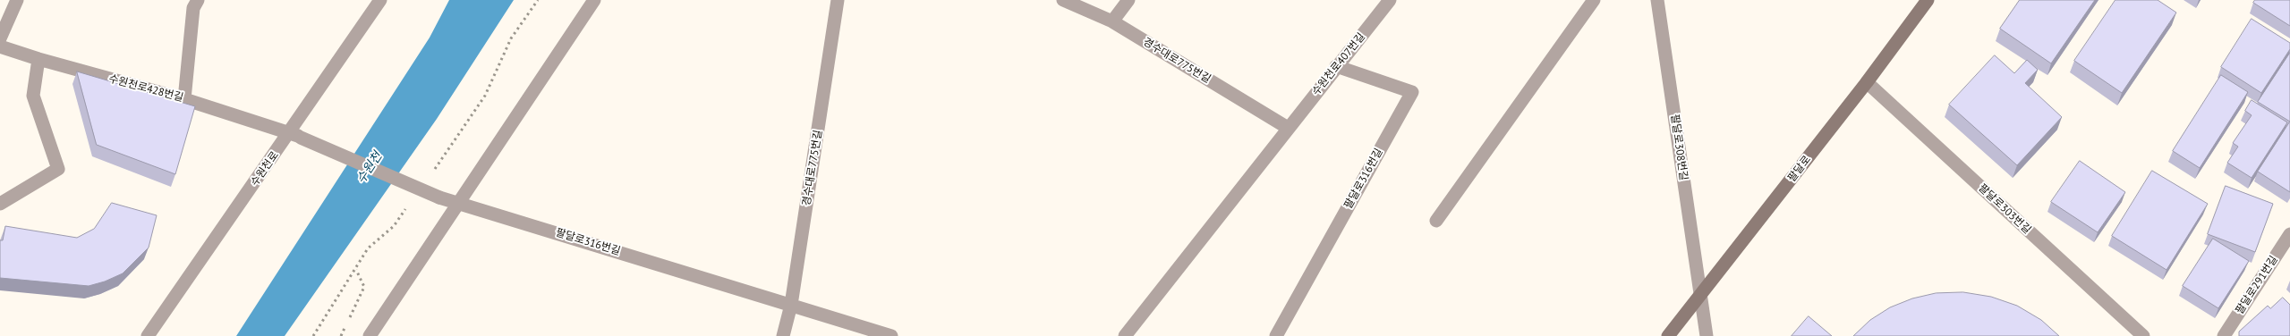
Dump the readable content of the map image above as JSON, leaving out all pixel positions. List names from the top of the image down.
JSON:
{
  "streets": {
    "main road": ["팔달로"],
    "street": [
      "경수대로775번길",
      "수원천로407번길",
      "수원천로428번길",
      "팔달로308번길",
      "수원천로",
      "팔달로316번길",
      "팔달로303번길",
      "팔달로291번길"
    ]
  },
  "crossings": [
    ["경수대로775번길", "수원천로407번길"],
    ["경수대로775번길", "팔달로316번길"],
    ["수원천로407번길", "팔달로316번길"],
    ["수원천로428번길", "수원천로"],
    ["수원천로428번길", "팔달로316번길"],
    ["팔달로308번길", "팔달로"],
    ["수원천로", "팔달로316번길"],
    ["팔달로", "팔달로303번길"]
  ],
  "water": ["수원천"]
}
